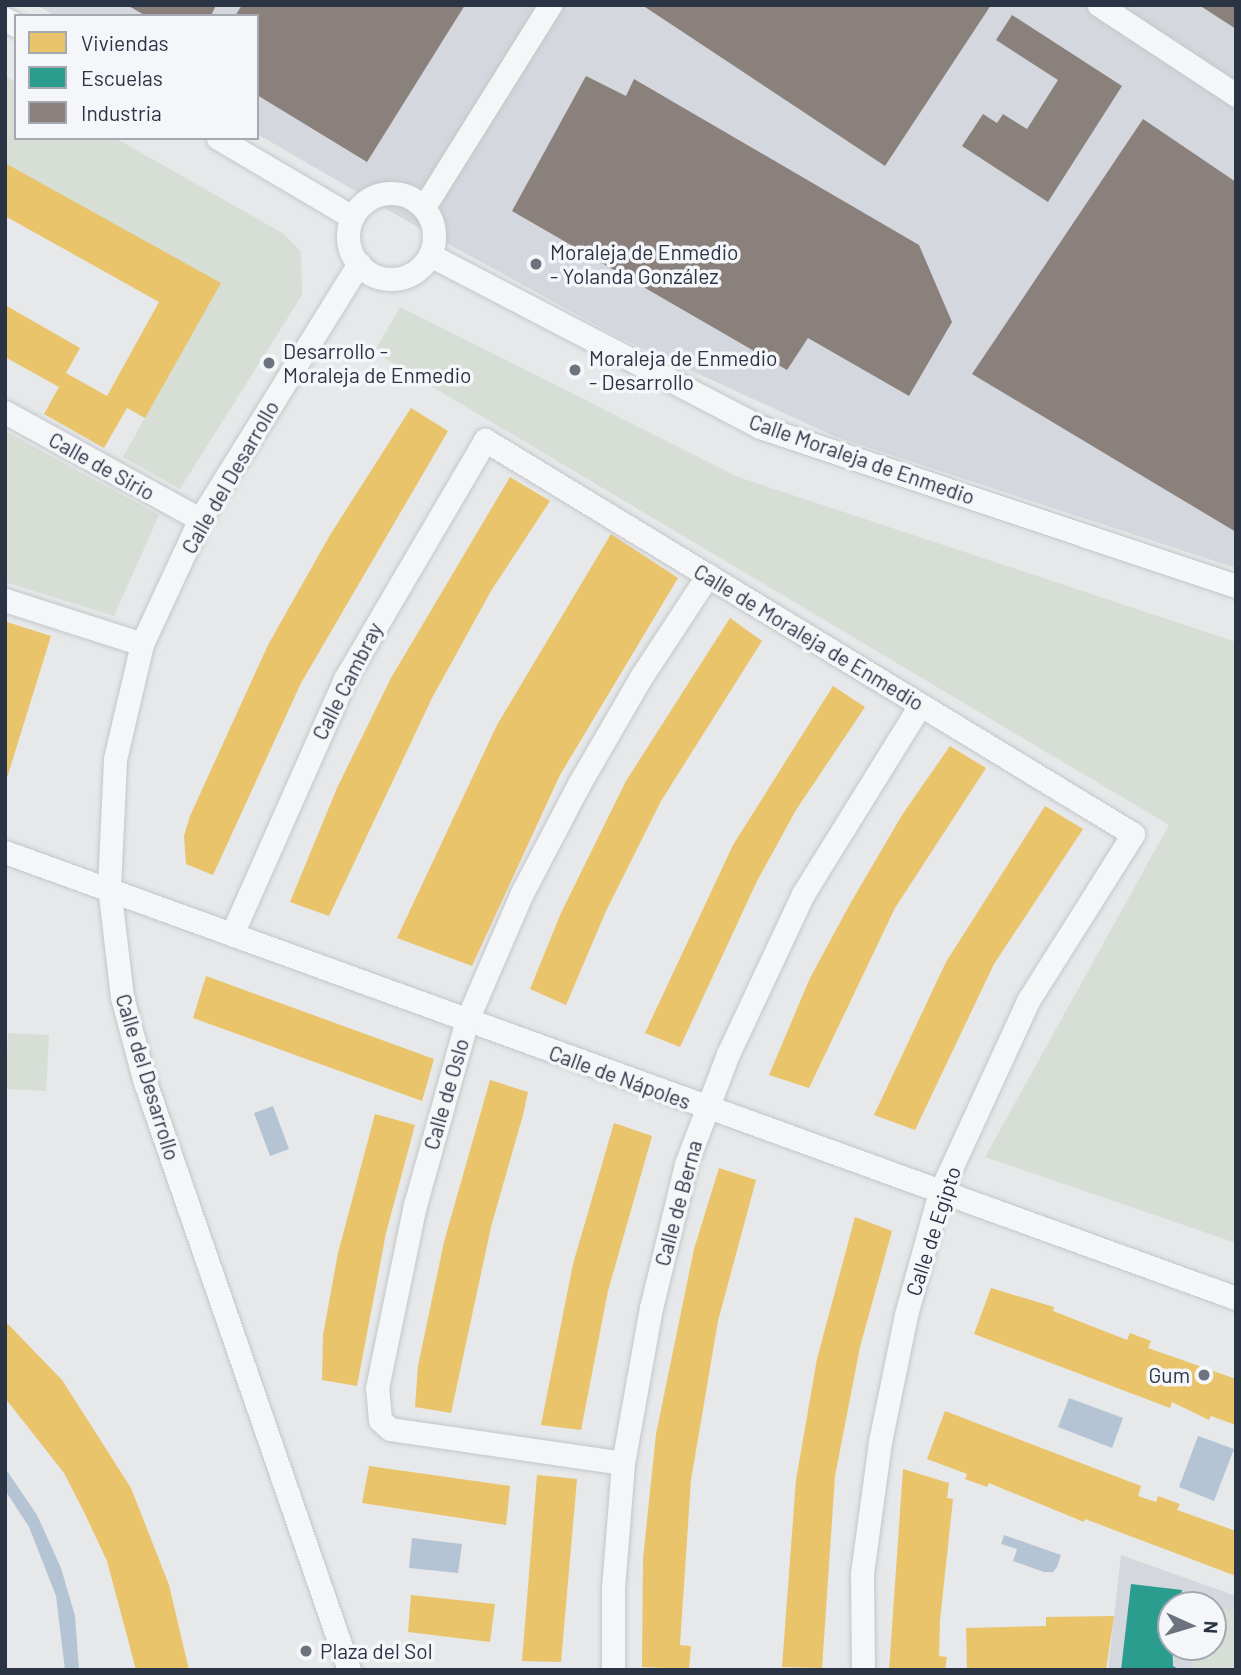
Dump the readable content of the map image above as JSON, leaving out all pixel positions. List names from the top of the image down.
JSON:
{
  "streets": {
    "street": [
      "Calle Moraleja de Enmedio",
      "Calle de Sirio",
      "Calle del Desarrollo",
      "Calle de Moraleja de Enmedio",
      "Calle Cambray",
      "Calle de Nápoles",
      "Calle de Oslo",
      "Calle de Berna",
      "Calle de Egipto"
    ]
  },
  "crossings": [
    ["Calle Moraleja de Enmedio", "Calle del Desarrollo"],
    ["Calle de Sirio", "Calle del Desarrollo"],
    ["Calle del Desarrollo", "Calle de Nápoles"],
    ["Calle de Moraleja de Enmedio", "Calle Cambray"],
    ["Calle de Moraleja de Enmedio", "Calle de Oslo"],
    ["Calle de Moraleja de Enmedio", "Calle de Berna"],
    ["Calle de Moraleja de Enmedio", "Calle de Egipto"],
    ["Calle Cambray", "Calle de Nápoles"],
    ["Calle de Nápoles", "Calle de Oslo"],
    ["Calle de Nápoles", "Calle de Berna"],
    ["Calle de Nápoles", "Calle de Egipto"],
    ["Calle de Oslo", "Calle de Berna"]
  ],
  "places": [
    "Moraleja de Enmedio - Yolanda González",
    "Desarrollo - Moraleja de Enmedio",
    "Moraleja de Enmedio - Desarrollo",
    "Gum",
    "Plaza del Sol"
  ],
  "legend": ["Viviendas", "Escuelas", "Industria"],
  "north": "right"
}
